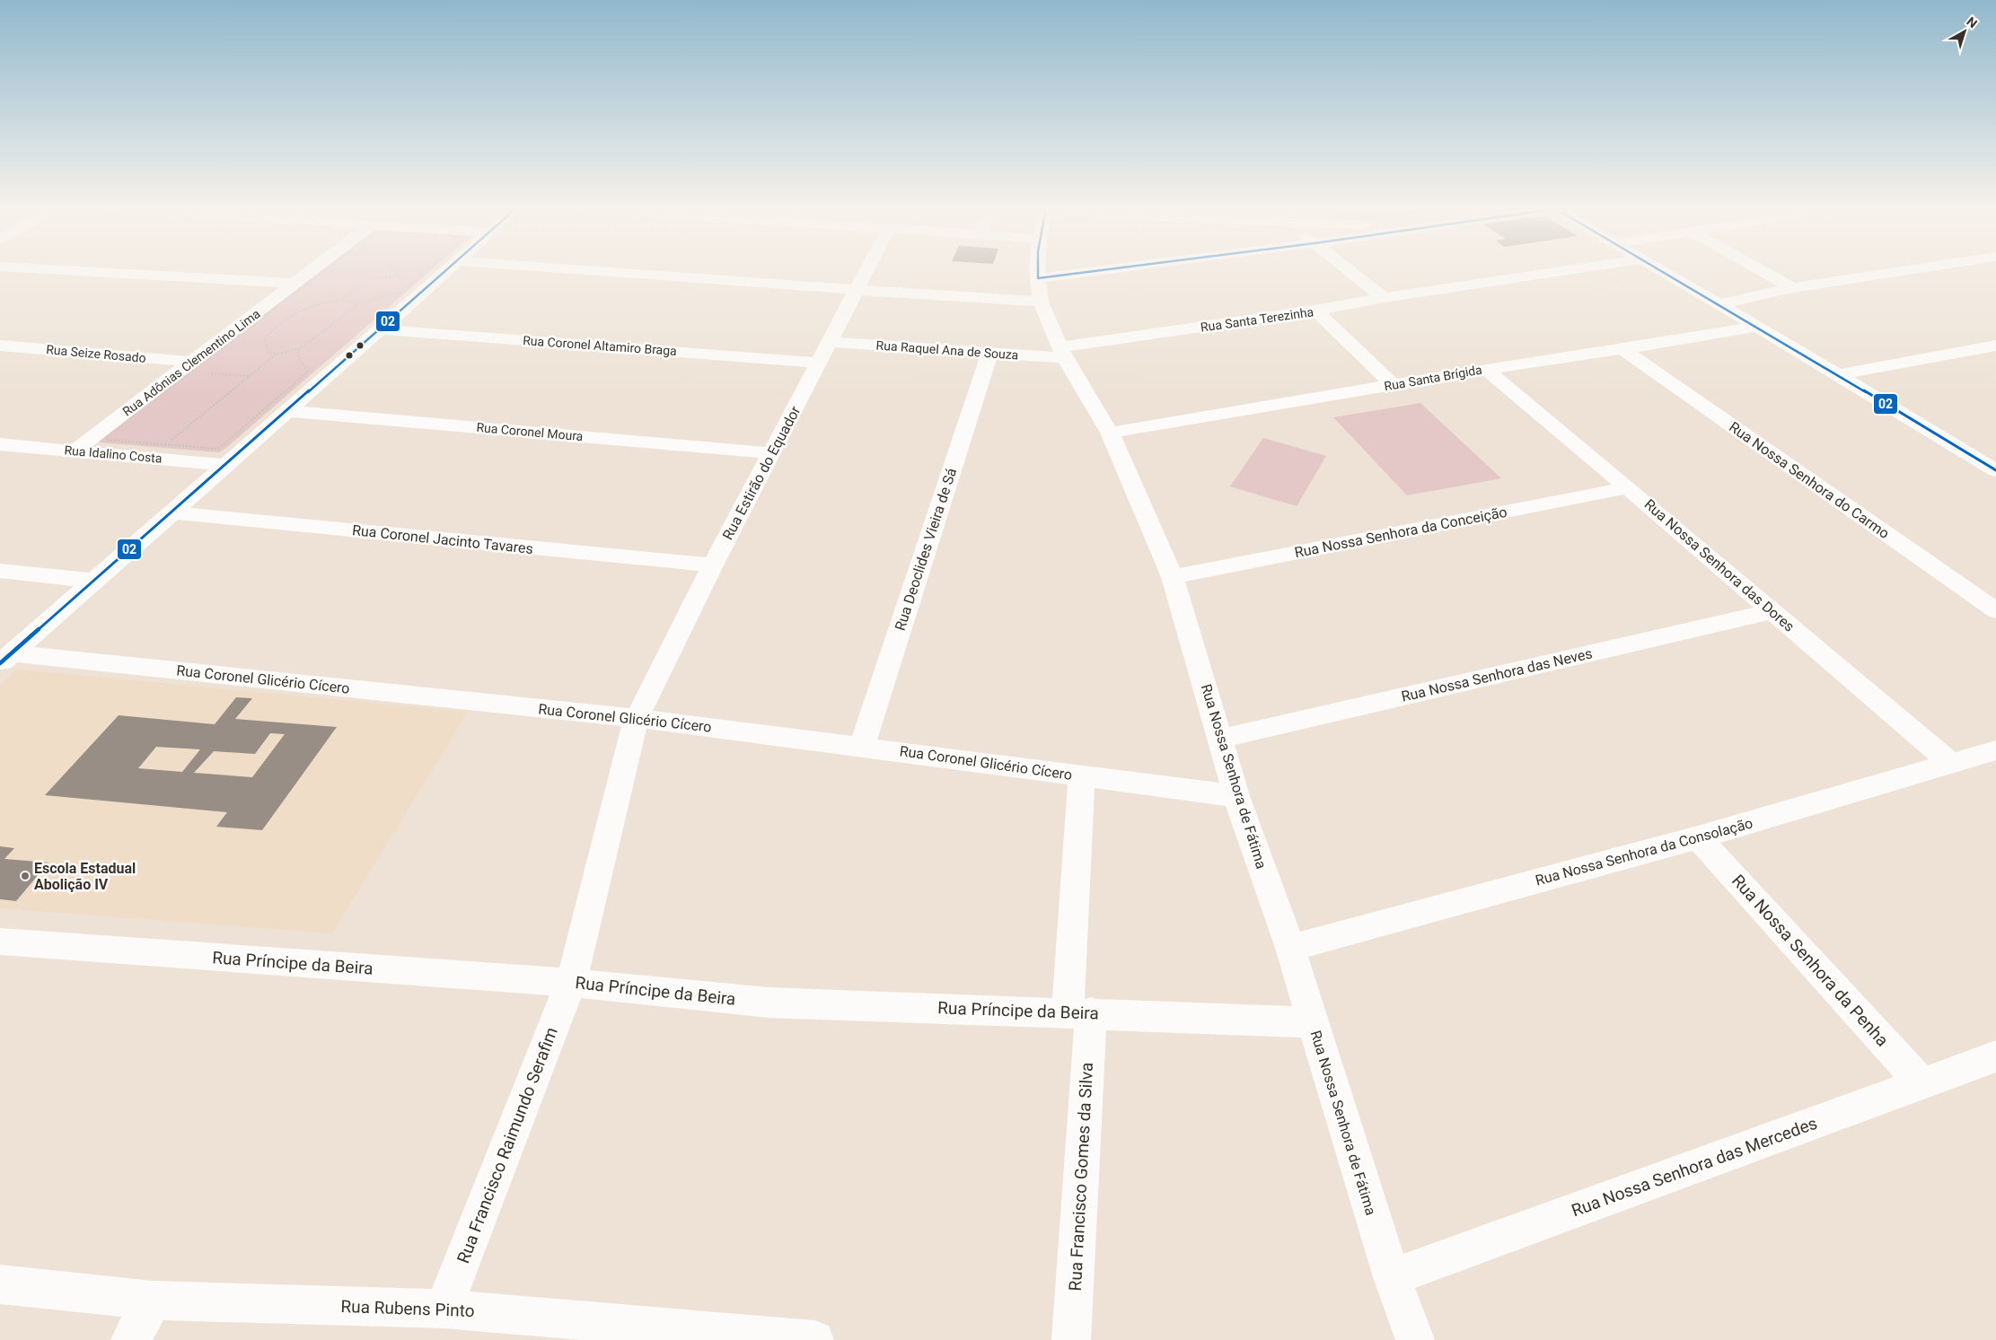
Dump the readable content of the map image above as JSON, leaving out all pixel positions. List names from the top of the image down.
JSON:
{
  "streets": {
    "street": [
      "Rua Santa Terezinha",
      "Rua Coronel Altamiro Braga",
      "Rua Raquel Ana de Souza",
      "Rua Seize Rosado",
      "Rua Adônias Clementino Lima",
      "Rua Santa Brígida",
      "Rua Coronel Moura",
      "Rua Idalino Costa",
      "Rua Estirão do Equador",
      "Rua Nossa Senhora do Carmo",
      "Rua Nossa Senhora da Conceição",
      "Rua Coronel Jacinto Tavares",
      "Rua Deoclides Vieira de Sá",
      "Rua Nossa Senhora das Dores",
      "Rua Nossa Senhora das Neves",
      "Rua Coronel Glicério Cícero",
      "Rua Nossa Senhora de Fátima",
      "Rua Nossa Senhora da Consolação",
      "Rua Nossa Senhora da Penha",
      "Rua Príncipe da Beira",
      "Rua Francisco Raimundo Serafim",
      "Rua Nossa Senhora das Mercedes",
      "Rua Francisco Gomes da Silva",
      "Rua Rubens Pinto"
    ]
  },
  "crossings": [
    ["Rua Santa Terezinha", "Rua Raquel Ana de Souza"],
    ["Rua Santa Terezinha", "Rua Nossa Senhora de Fátima"],
    ["Rua Coronel Altamiro Braga", "Rua Estirão do Equador"],
    ["Rua Raquel Ana de Souza", "Rua Estirão do Equador"],
    ["Rua Raquel Ana de Souza", "Rua Deoclides Vieira de Sá"],
    ["Rua Raquel Ana de Souza", "Rua Nossa Senhora de Fátima"],
    ["Rua Seize Rosado", "Rua Adônias Clementino Lima"],
    ["Rua Adônias Clementino Lima", "Rua Idalino Costa"],
    ["Rua Santa Brígida", "Rua Nossa Senhora do Carmo"],
    ["Rua Santa Brígida", "Rua Nossa Senhora das Dores"],
    ["Rua Santa Brígida", "Rua Nossa Senhora de Fátima"],
    ["Rua Coronel Moura", "Rua Estirão do Equador"],
    ["Rua Estirão do Equador", "Rua Coronel Jacinto Tavares"],
    ["Rua Estirão do Equador", "Rua Coronel Glicério Cícero"],
    ["Rua Estirão do Equador", "Rua Francisco Raimundo Serafim"],
    ["Rua Nossa Senhora da Conceição", "Rua Nossa Senhora das Dores"],
    ["Rua Nossa Senhora da Conceição", "Rua Nossa Senhora de Fátima"],
    ["Rua Deoclides Vieira de Sá", "Rua Coronel Glicério Cícero"],
    ["Rua Nossa Senhora das Dores", "Rua Nossa Senhora das Neves"],
    ["Rua Nossa Senhora das Dores", "Rua Nossa Senhora da Consolação"],
    ["Rua Nossa Senhora das Neves", "Rua Nossa Senhora de Fátima"],
    ["Rua Coronel Glicério Cícero", "Rua Nossa Senhora de Fátima"],
    ["Rua Coronel Glicério Cícero", "Rua Francisco Raimundo Serafim"],
    ["Rua Coronel Glicério Cícero", "Rua Francisco Gomes da Silva"],
    ["Rua Nossa Senhora de Fátima", "Rua Nossa Senhora da Consolação"],
    ["Rua Nossa Senhora de Fátima", "Rua Príncipe da Beira"],
    ["Rua Nossa Senhora de Fátima", "Rua Nossa Senhora das Mercedes"],
    ["Rua Nossa Senhora da Consolação", "Rua Nossa Senhora da Penha"],
    ["Rua Nossa Senhora da Penha", "Rua Nossa Senhora das Mercedes"],
    ["Rua Príncipe da Beira", "Rua Francisco Raimundo Serafim"],
    ["Rua Príncipe da Beira", "Rua Francisco Gomes da Silva"],
    ["Rua Francisco Raimundo Serafim", "Rua Rubens Pinto"]
  ],
  "places": ["Escola Estadual Abolição IV"],
  "lines": ["transit line 02"],
  "north": "top right"
}
